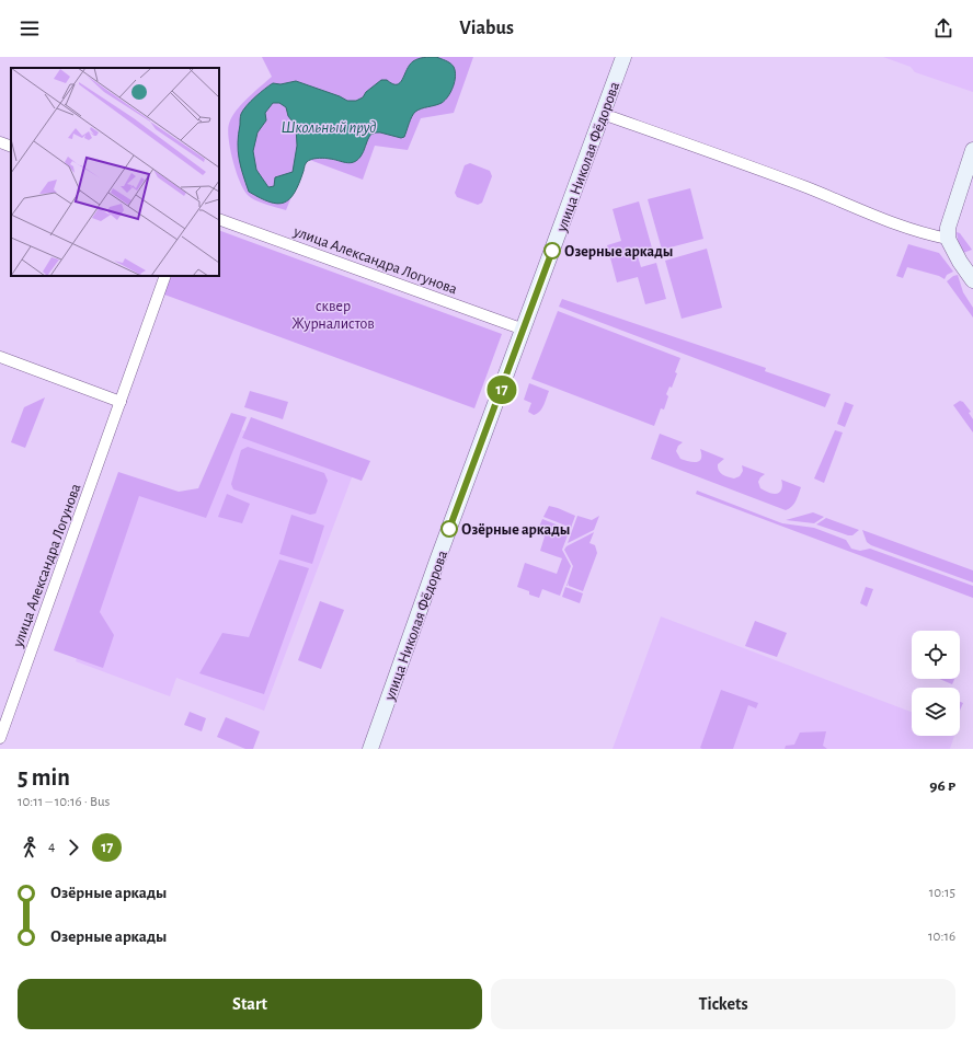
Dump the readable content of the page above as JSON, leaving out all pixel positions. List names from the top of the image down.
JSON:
{
  "streets": {
    "street": ["улица Николая Фёдорова", "улица Александра Логунова"]
  },
  "crossings": [
    ["улица Николая Фёдорова", "улица Александра Логунова"]
  ],
  "water": ["Школьный пруд"],
  "parks": ["сквер Журналистов"],
  "places": ["Озерные аркады", "Озёрные аркады"],
  "lines": ["bus line 17"],
  "page": {
    "header": "Viabus",
    "on_map": "17",
    "heading": ["5 min", "10:11 – 10:16 · Bus", "96 ₽"],
    "legs": ["4", "17"],
    "list": [
      {
        "name": "Озёрные аркады",
        "value": "10:15"
      },
      {
        "name": "Озерные аркады",
        "value": "10:16"
      }
    ],
    "buttons": ["Start", "Tickets"]
  }
}
